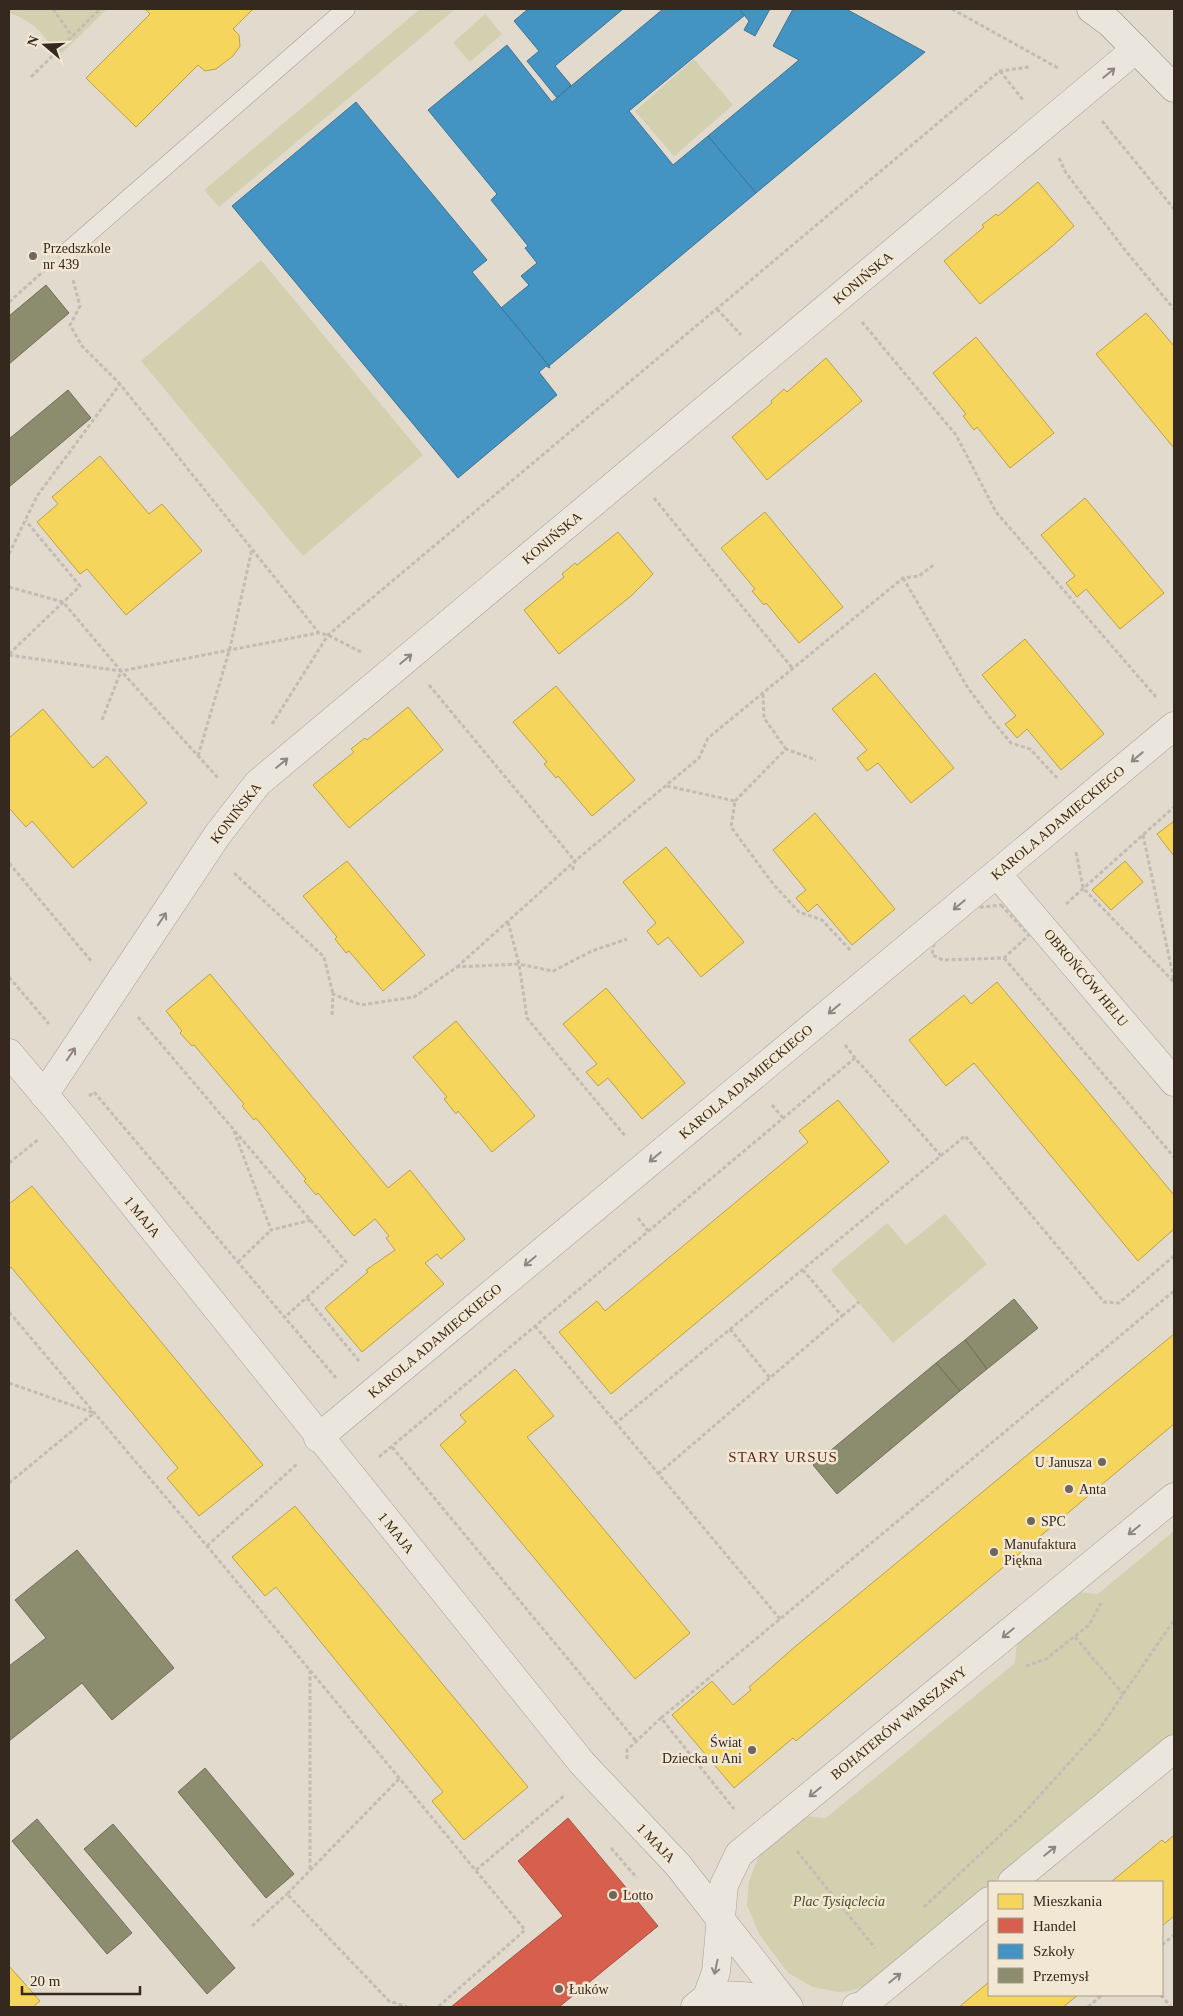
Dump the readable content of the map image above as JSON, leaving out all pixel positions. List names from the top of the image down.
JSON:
{
  "streets": {
    "street": [
      "KONIŃSKA",
      "KAROLA ADAMIECKIEGO",
      "OBROŃCÓW HELU",
      "1 MAJA",
      "BOHATERÓW WARSZAWY"
    ]
  },
  "crossings": [
    ["KONIŃSKA", "1 MAJA"],
    ["KAROLA ADAMIECKIEGO", "OBROŃCÓW HELU"],
    ["KAROLA ADAMIECKIEGO", "1 MAJA"],
    ["1 MAJA", "BOHATERÓW WARSZAWY"]
  ],
  "one_way": ["KONIŃSKA", "KAROLA ADAMIECKIEGO"],
  "districts": ["STARY URSUS"],
  "parks": ["Plac Tysiąclecia"],
  "places": [
    "Przedszkole nr 439",
    "U Janusza",
    "Anta",
    "SPC",
    "Manufaktura Piękna",
    "Świat Dziecka u Ani",
    "Lotto",
    "Łuków"
  ],
  "legend": [
    "Mieszkania",
    "Handel",
    "Szkoły",
    "Przemysł"
  ],
  "scale_bar": "20 m",
  "north": "left"
}
